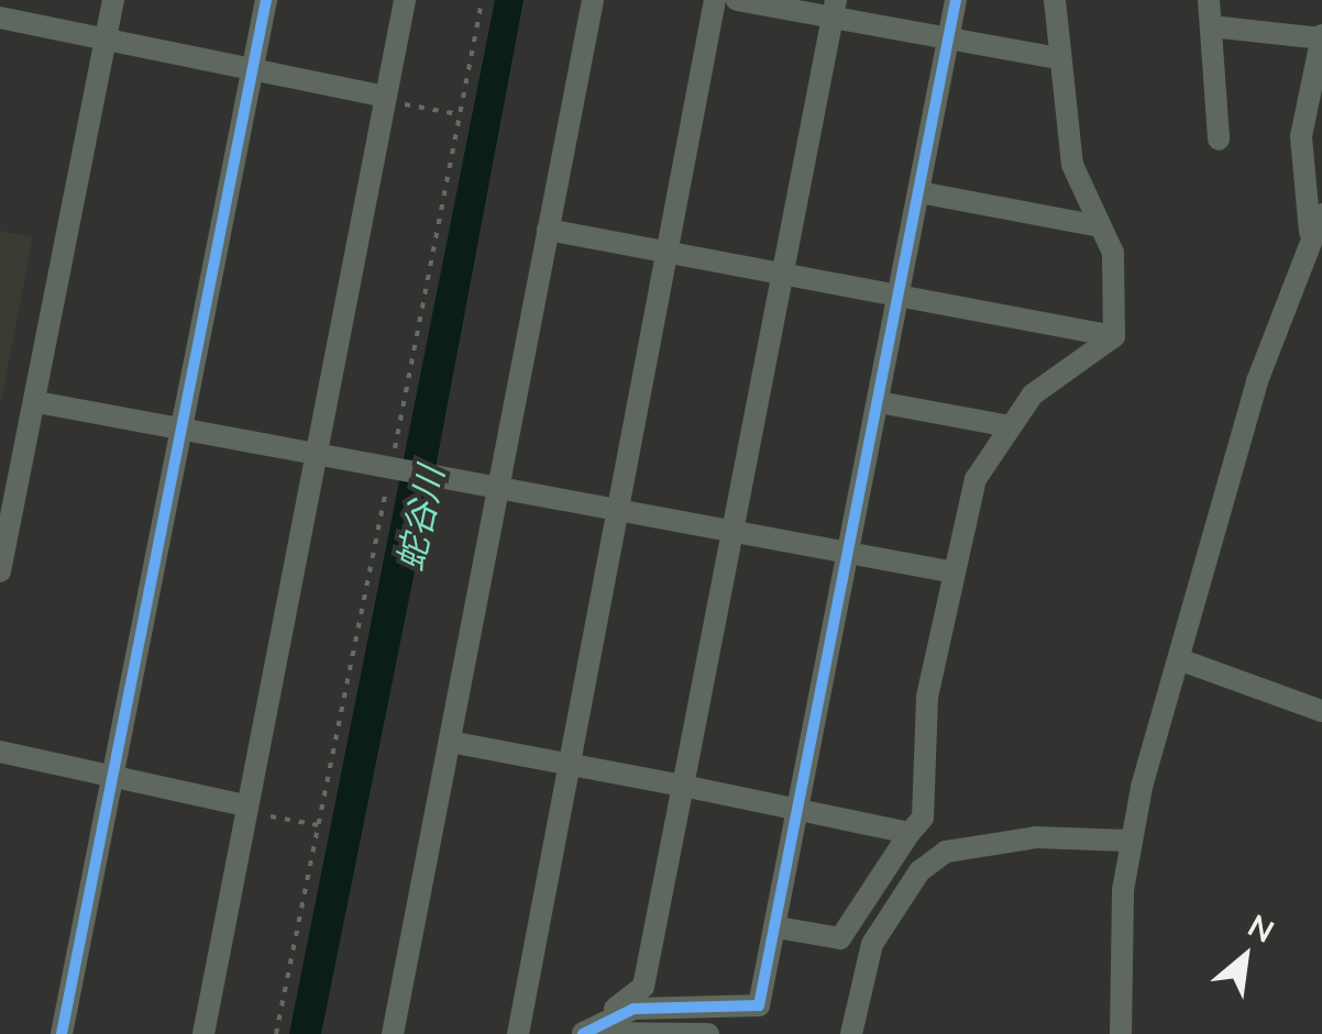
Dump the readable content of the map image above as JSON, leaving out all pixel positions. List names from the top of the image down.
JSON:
{
  "water": ["蛇谷川"],
  "north": "top right"
}
